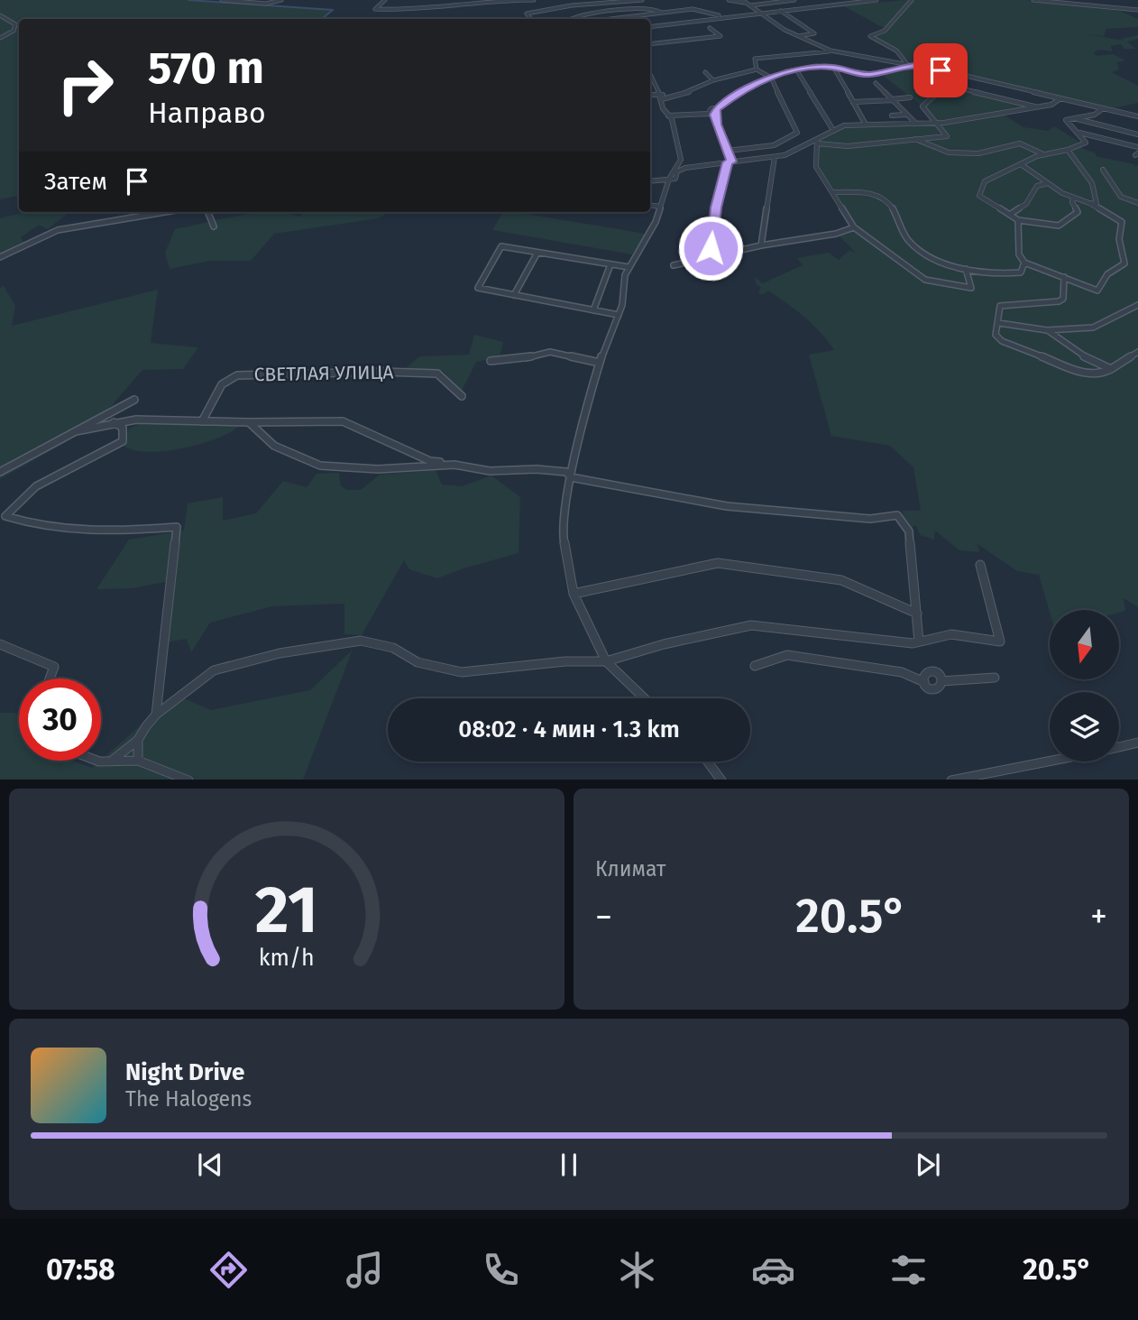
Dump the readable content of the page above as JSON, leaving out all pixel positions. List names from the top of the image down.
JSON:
{
  "streets": {
    "street": ["СВЕТЛАЯ УЛИЦА"]
  },
  "north": "bottom",
  "page": {
    "turn": ["570 m", "Направо"],
    "then": "Затем",
    "limit": "30",
    "trip": "08:02 · 4 мин · 1.3 km",
    "tile": "Климат",
    "heat": ["−", "20.5°", "+"],
    "song": ["Night Drive", "The Halogens"],
    "tabs": ["07:58", "20.5°"],
    "gauge": ["21", "km/h"]
  }
}
